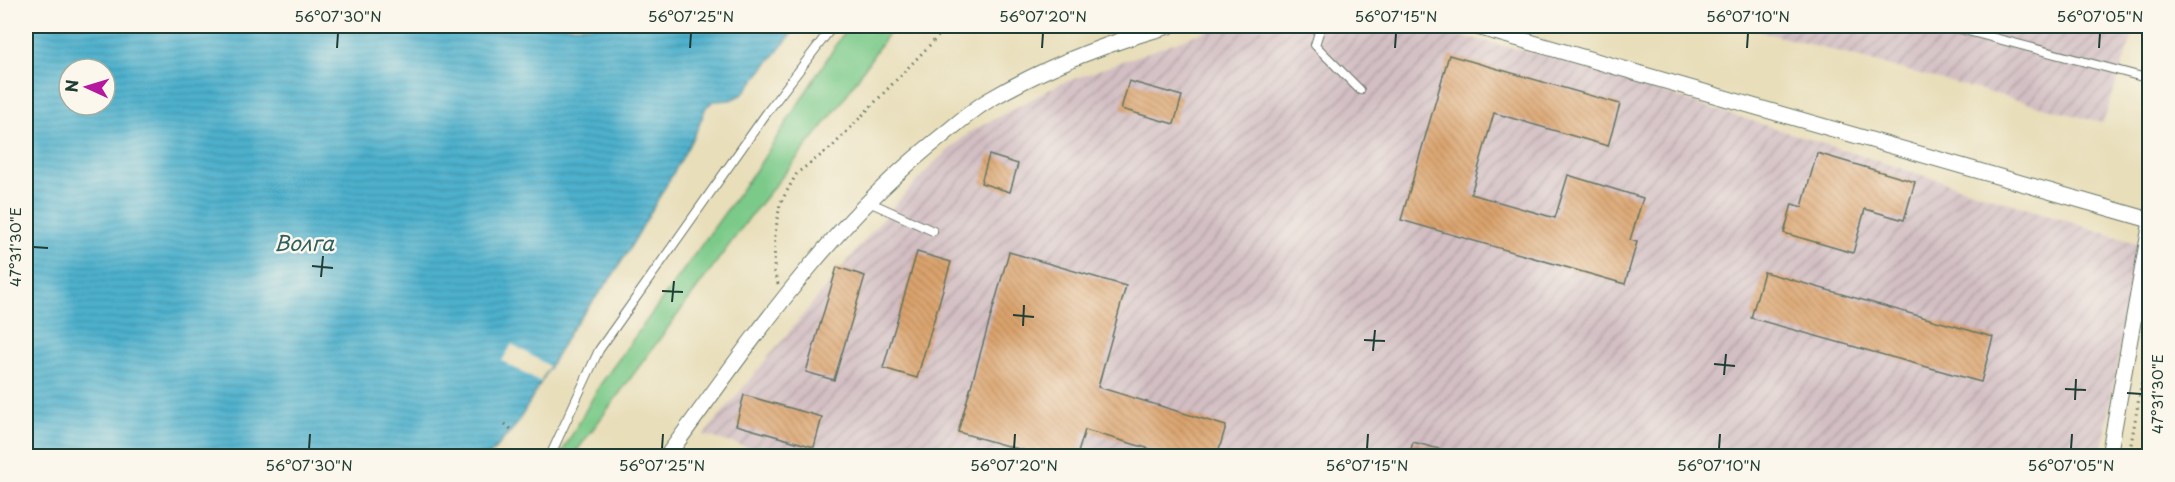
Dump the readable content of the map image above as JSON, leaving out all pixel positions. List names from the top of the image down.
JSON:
{
  "water": ["Волга"],
  "north": "left",
  "coordinates": [
    "56°07'30\"N",
    "56°07'25\"N",
    "56°07'20\"N",
    "56°07'15\"N",
    "56°07'10\"N",
    "56°07'05\"N",
    "47°31'30\"E"
  ]
}
